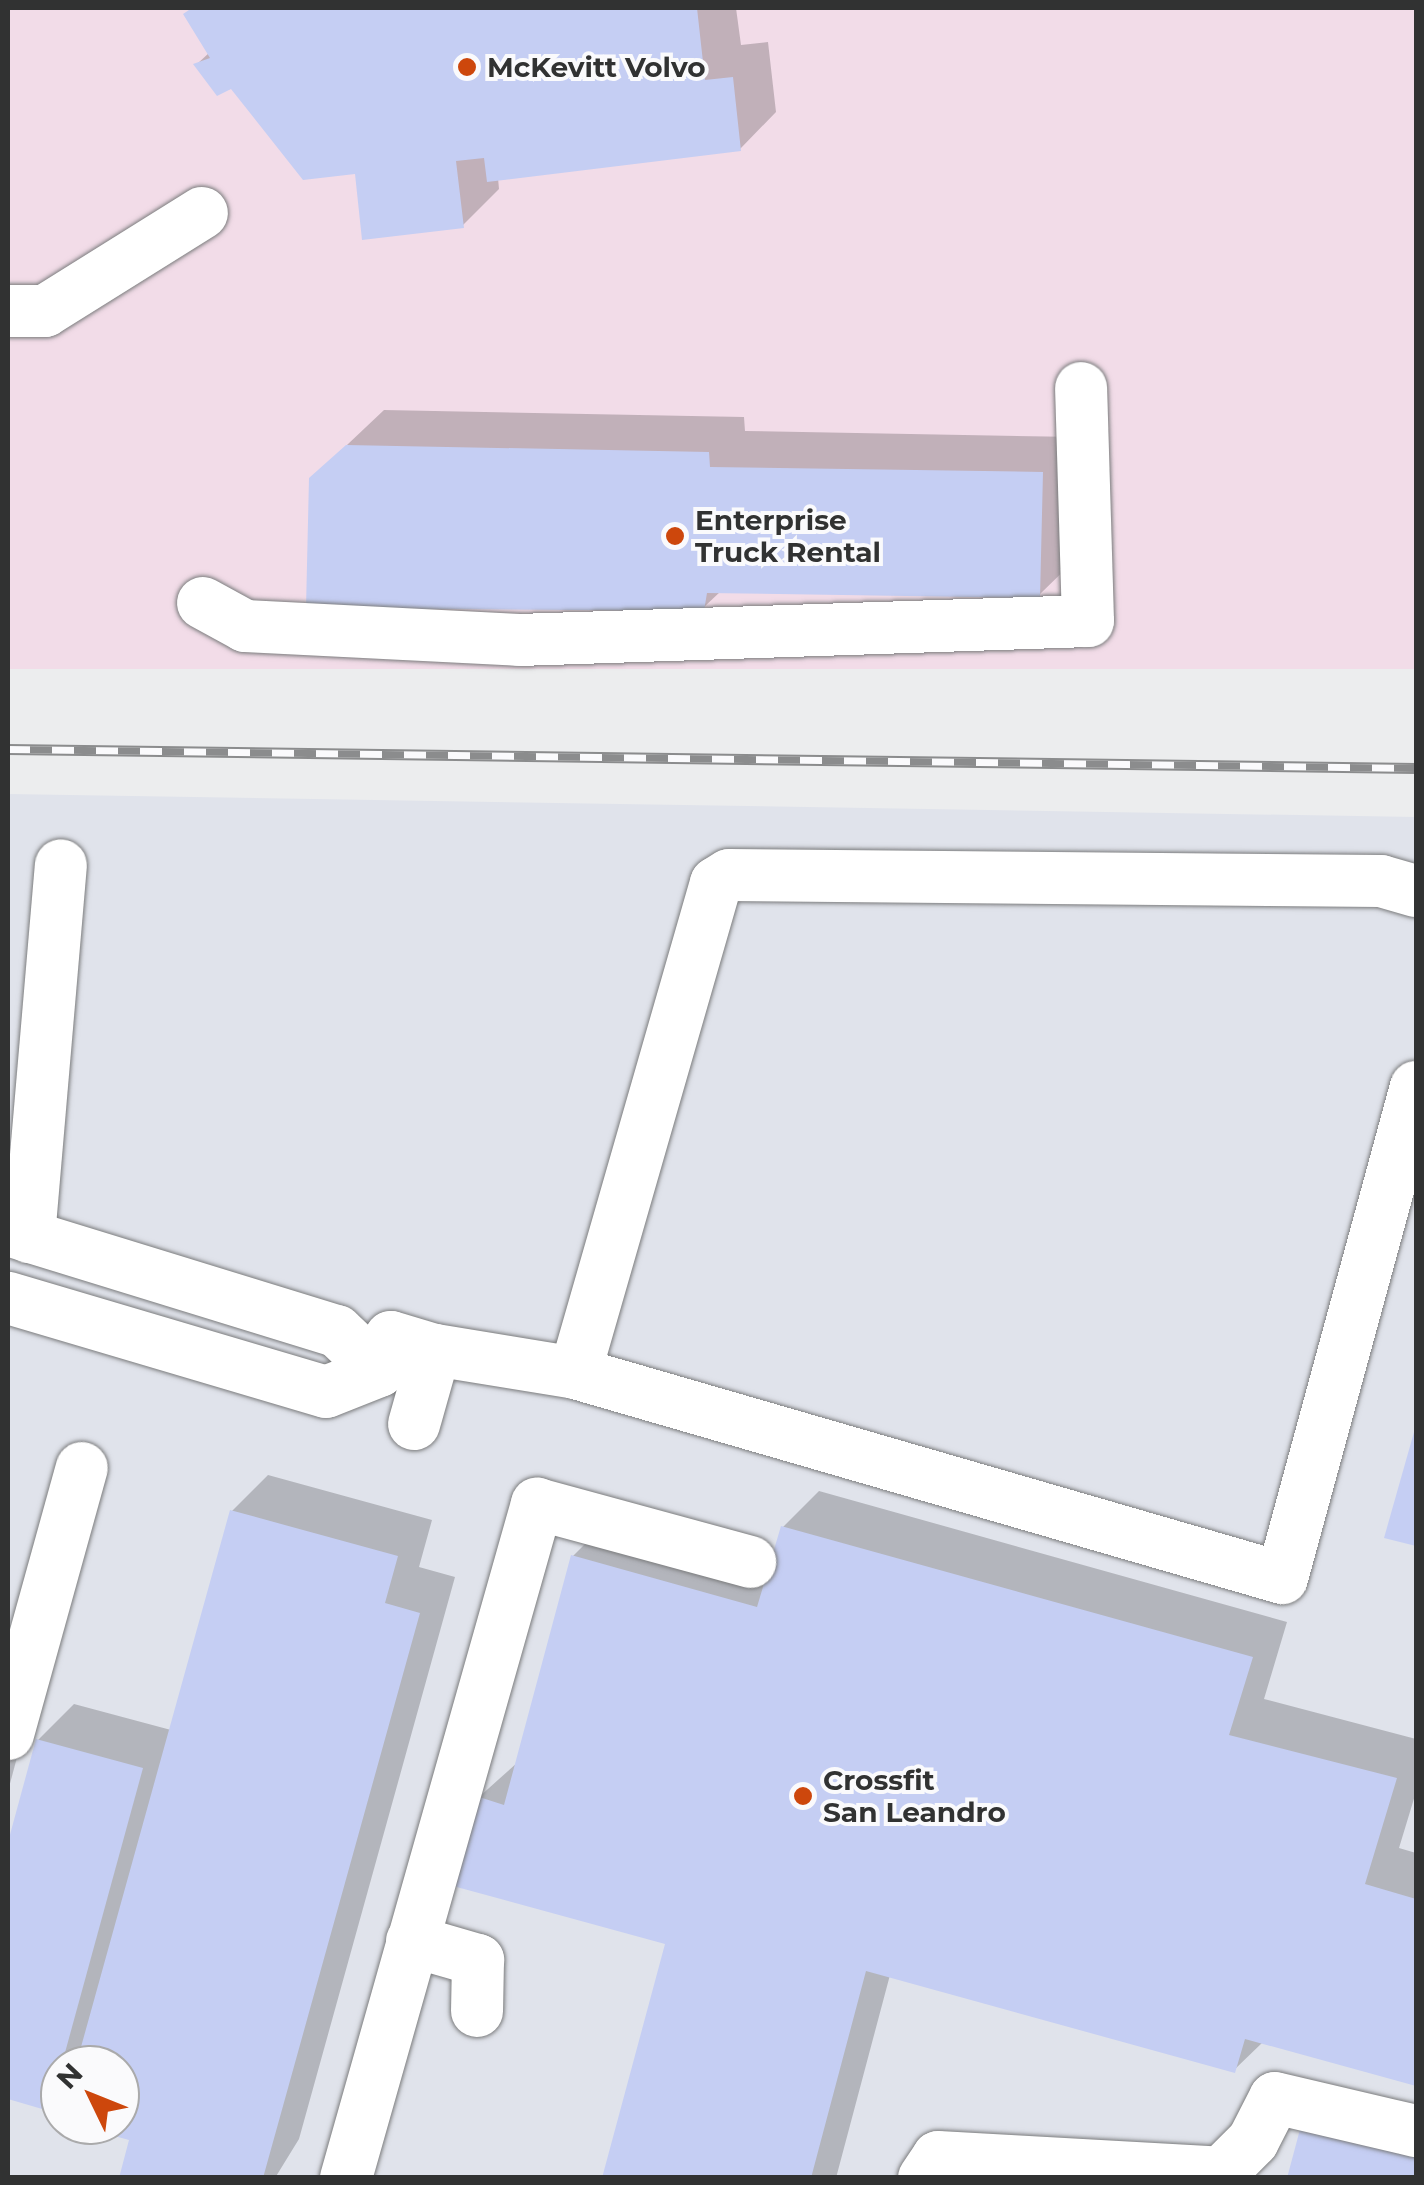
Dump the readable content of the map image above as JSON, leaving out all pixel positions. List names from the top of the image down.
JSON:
{
  "places": ["McKevitt Volvo", "Enterprise Truck Rental", "Crossfit San Leandro"],
  "north": "top left"
}
